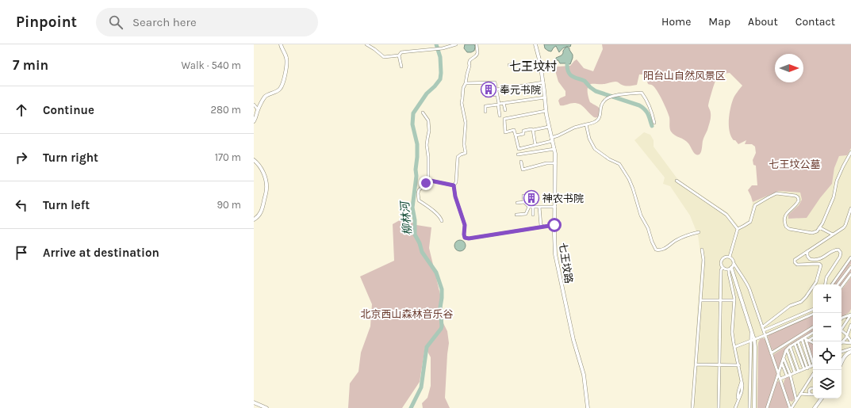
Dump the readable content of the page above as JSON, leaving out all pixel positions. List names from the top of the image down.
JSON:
{
  "streets": {
    "street": ["七王坟路"]
  },
  "districts": ["七王坟村"],
  "water": ["柳林河"],
  "parks": ["阳台山自然风景区", "七王坟公墓", "北京西山森林音乐谷"],
  "places": {
    "building": ["奉元书院", "神农书院"]
  },
  "north": "right",
  "page": {
    "header": "Pinpoint",
    "search": "Search here",
    "nav": [
      "Home",
      "Map",
      "About",
      "Contact"
    ],
    "heading": ["7 min", "Walk · 540 m"],
    "list": [
      ["Continue", "280 m"],
      ["Turn right", "170 m"],
      ["Turn left", "90 m"],
      "Arrive at destination"
    ],
    "map_buttons": ["+", "−"]
  }
}
